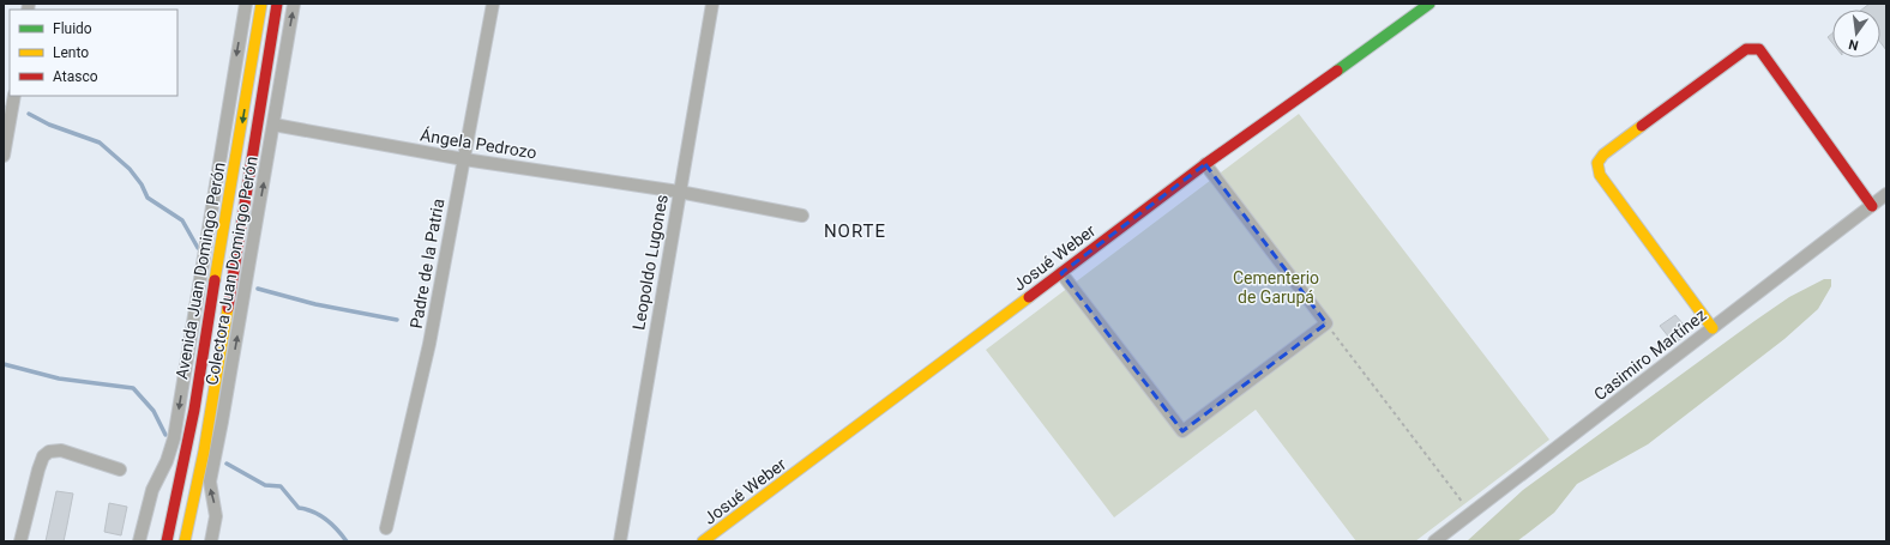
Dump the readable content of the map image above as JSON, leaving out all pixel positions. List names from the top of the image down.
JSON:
{
  "streets": {
    "street": [
      "Ángela Pedrozo",
      "Josué Weber",
      "Leopoldo Lugones",
      "Padre de la Patria",
      "Avenida Juan Domingo Perón",
      "Colectora Juan Domingo Perón",
      "Casimiro Martínez"
    ]
  },
  "crossings": [
    ["Ángela Pedrozo", "Leopoldo Lugones"],
    ["Ángela Pedrozo", "Padre de la Patria"],
    ["Ángela Pedrozo", "Colectora Juan Domingo Perón"]
  ],
  "districts": ["NORTE"],
  "parks": ["Cementerio de Garupá"],
  "legend": ["Fluido", "Lento", "Atasco"],
  "north": "bottom"
}
